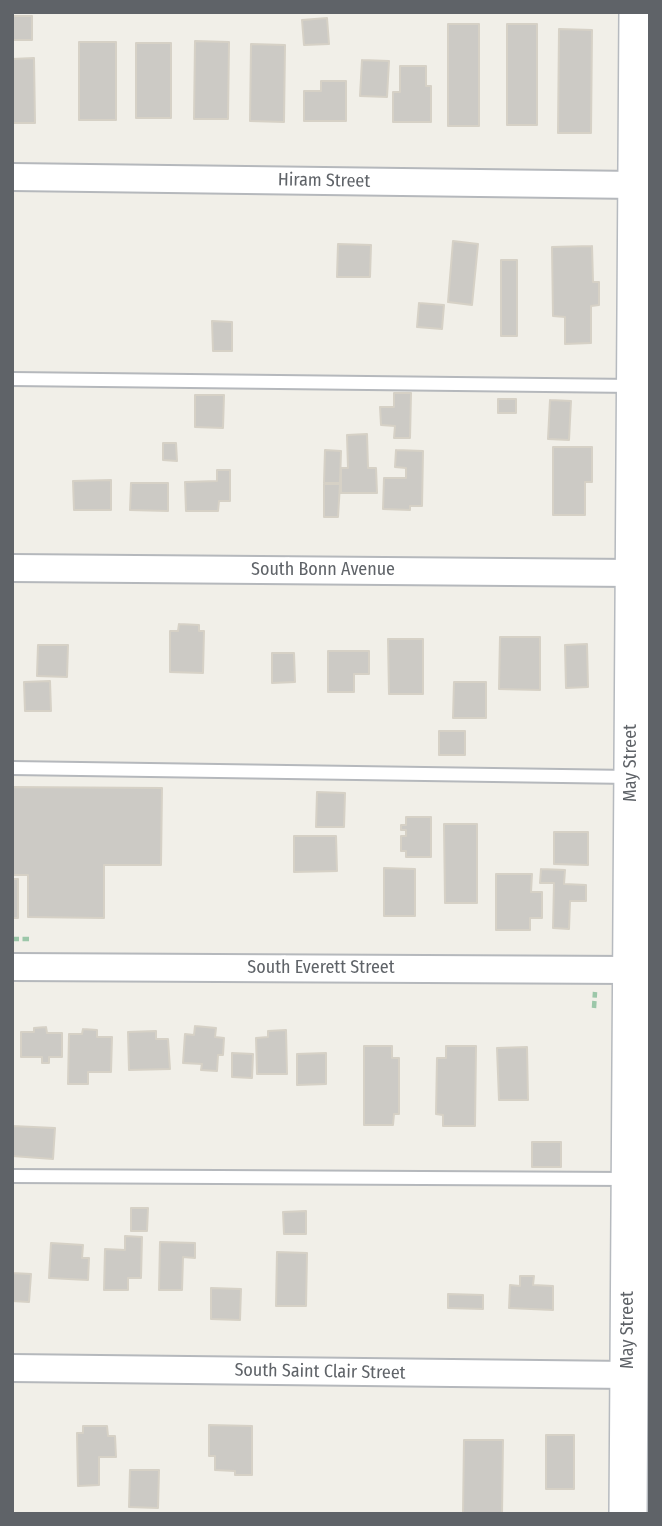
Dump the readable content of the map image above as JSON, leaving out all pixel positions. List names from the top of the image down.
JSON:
{
  "streets": {
    "street": [
      "Hiram Street",
      "South Bonn Avenue",
      "May Street",
      "South Everett Street",
      "South Saint Clair Street"
    ]
  },
  "crossings": [
    ["Hiram Street", "May Street"],
    ["South Bonn Avenue", "May Street"],
    ["May Street", "South Everett Street"],
    ["May Street", "South Saint Clair Street"]
  ]
}
